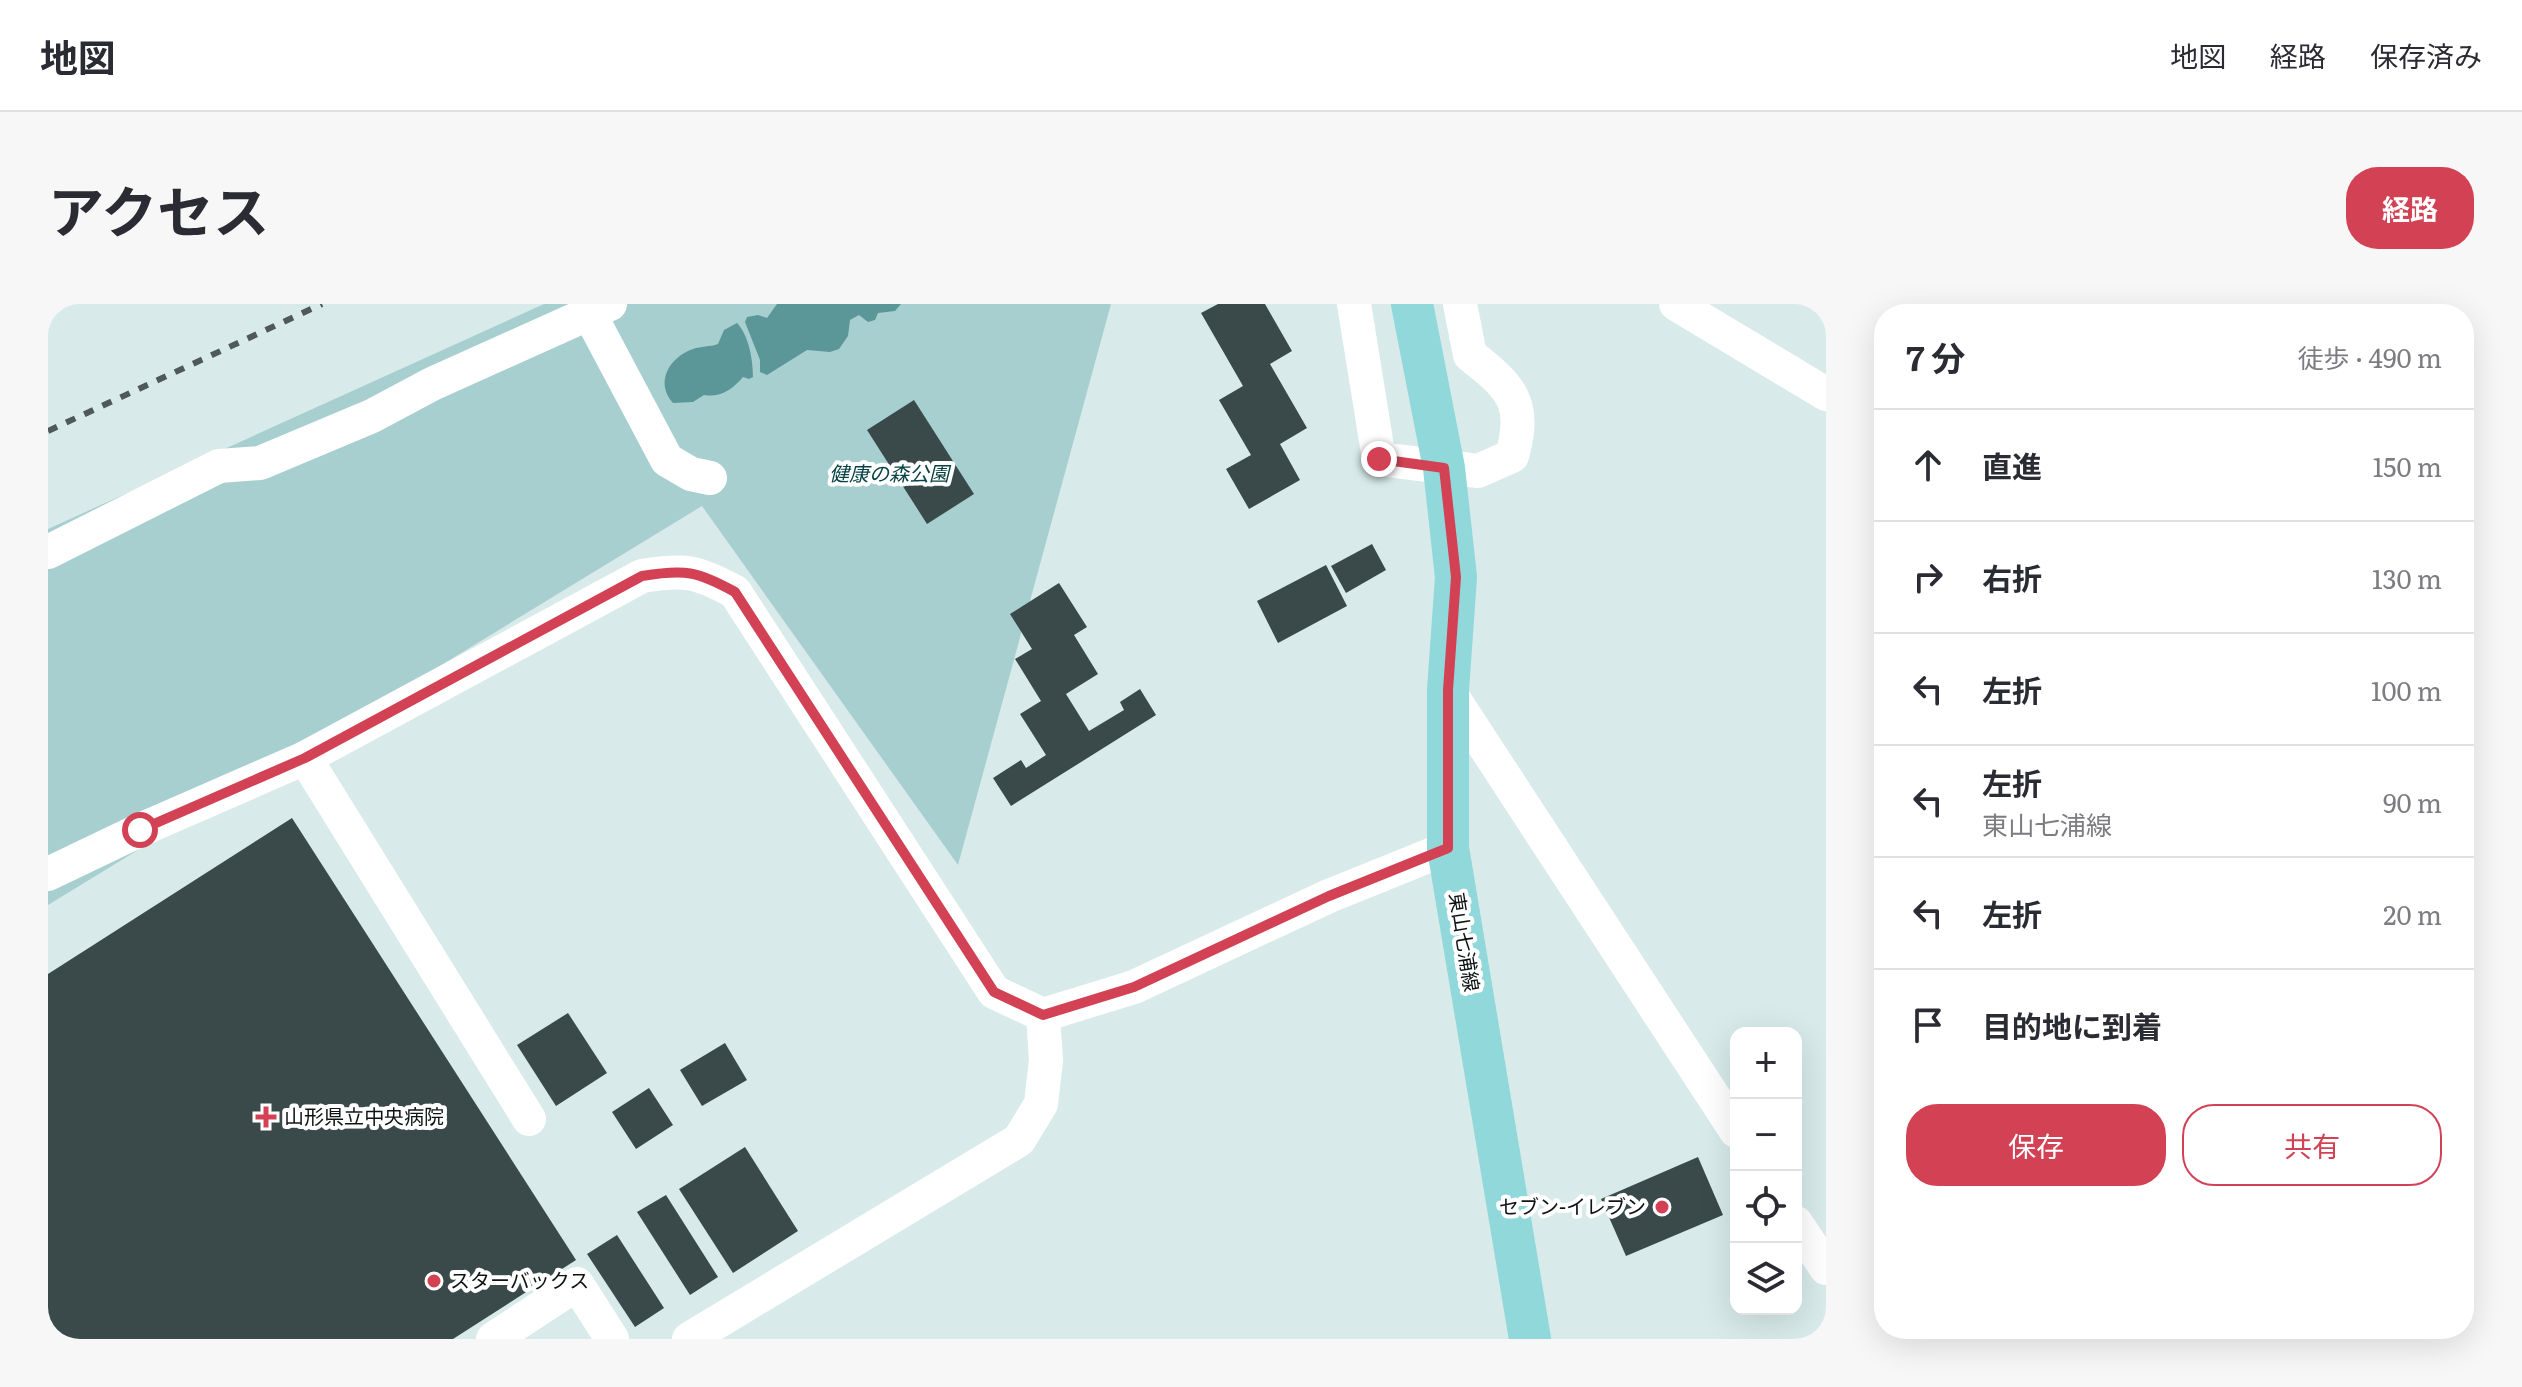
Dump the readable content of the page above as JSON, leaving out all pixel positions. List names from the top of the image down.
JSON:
{
  "streets": {
    "main road": ["東山七浦線"]
  },
  "parks": ["健康の森公園"],
  "places": {
    "health": ["山形県立中央病院"],
    "other": ["セブン-イレブン", "スターバックス"]
  },
  "page": {
    "header": "地図",
    "nav": ["地図", "経路", "保存済み"],
    "title": "アクセス",
    "buttons": [
      "経路",
      ["保存", "共有"]
    ],
    "heading": ["7 分", "徒歩 · 490 m"],
    "list": [
      ["直進", "150 m"],
      ["右折", "130 m"],
      ["左折", "100 m"],
      ["左折", "東山七浦線", "90 m"],
      ["左折", "20 m"],
      "目的地に到着"
    ],
    "map_buttons": ["+", "−"]
  }
}
